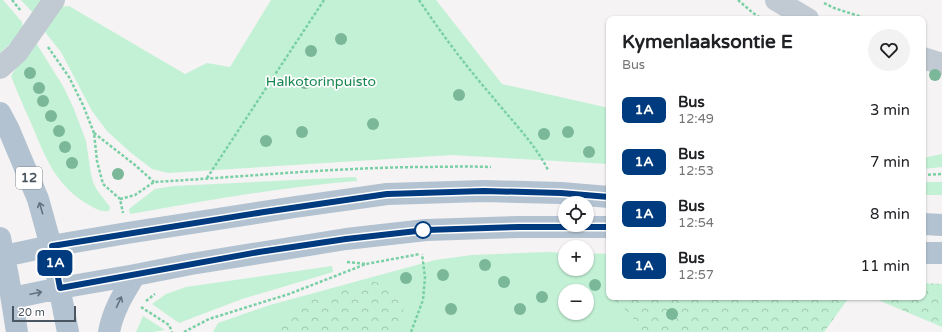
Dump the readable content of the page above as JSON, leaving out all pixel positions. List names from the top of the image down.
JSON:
{
  "streets": {
    "main road": ["12"]
  },
  "parks": ["Halkotorinpuisto"],
  "lines": ["bus line 1A"],
  "scale_bar": "20 m",
  "page": {
    "on_map": "1A",
    "heading": ["Kymenlaaksontie E", "Bus"],
    "list": [
      {
        "mark": "1A",
        "name": "Bus",
        "note": "12:49",
        "value": "3 min"
      },
      {
        "mark": "1A",
        "name": "Bus",
        "note": "12:53",
        "value": "7 min"
      },
      {
        "mark": "1A",
        "name": "Bus",
        "note": "12:54",
        "value": "8 min"
      },
      {
        "mark": "1A",
        "name": "Bus",
        "note": "12:57",
        "value": "11 min"
      }
    ],
    "map_buttons": ["+", "−"],
    "scale": "20 m"
  }
}
